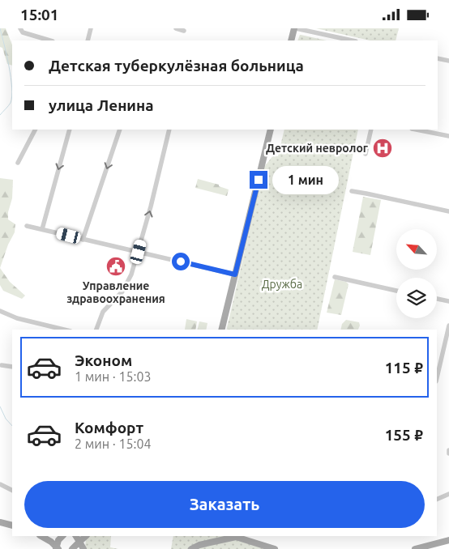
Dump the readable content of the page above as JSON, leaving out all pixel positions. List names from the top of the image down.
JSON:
{
  "parks": ["Дружба"],
  "places": {
    "hospital": ["Детский невролог"],
    "public building": ["Управление здравоохранения"]
  },
  "north": "top left",
  "page": {
    "status": "15:01",
    "banner": ["Детская туберкулёзная больница", "улица Ленина"],
    "bubble": "1 мин",
    "list": [
      {
        "name": "Эконом",
        "note": "1 мин · 15:03",
        "value": "115 ₽"
      },
      {
        "name": "Комфорт",
        "note": "2 мин · 15:04",
        "value": "155 ₽"
      }
    ],
    "buttons": "Заказать"
  }
}
